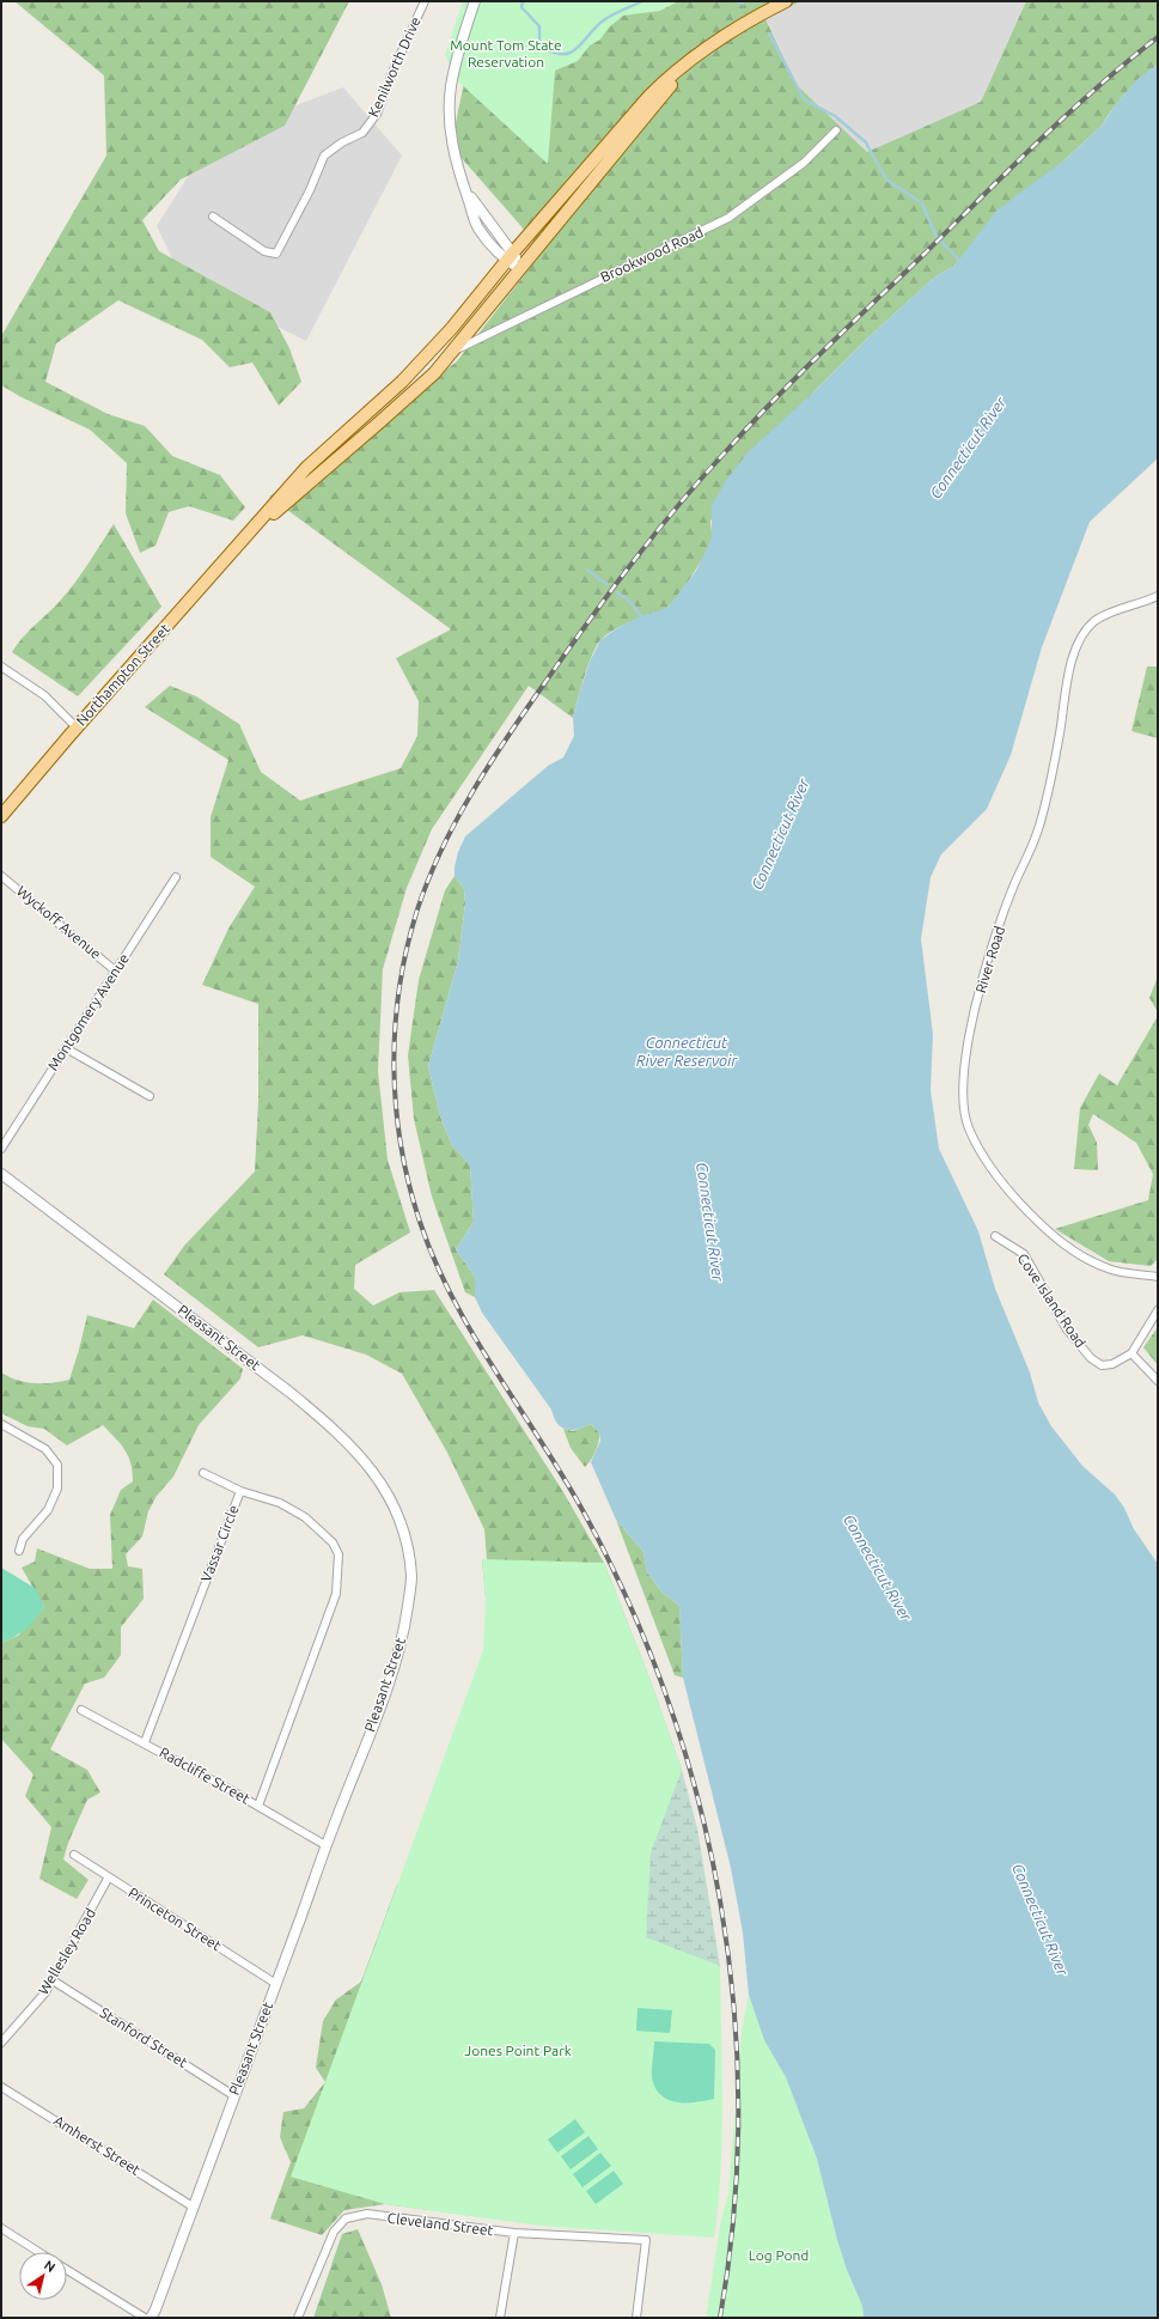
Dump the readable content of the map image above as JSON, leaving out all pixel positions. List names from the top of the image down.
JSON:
{
  "streets": {
    "main road": ["Northampton Street"],
    "street": [
      "Kenilworth Drive",
      "Brookwood Road",
      "Wyckoff Avenue",
      "River Road",
      "Montgomery Avenue",
      "Cove Island Road",
      "Pleasant Street",
      "Vassar Circle",
      "Radcliffe Street",
      "Princeton Street",
      "Wellesley Road",
      "Stanford Street",
      "Amherst Street",
      "Cleveland Street"
    ]
  },
  "crossings": [
    ["Wyckoff Avenue", "Montgomery Avenue"],
    ["Pleasant Street", "Radcliffe Street"],
    ["Pleasant Street", "Princeton Street"],
    ["Pleasant Street", "Stanford Street"],
    ["Pleasant Street", "Amherst Street"],
    ["Vassar Circle", "Radcliffe Street"],
    ["Princeton Street", "Wellesley Road"],
    ["Wellesley Road", "Stanford Street"]
  ],
  "water": ["Connecticut River", "Connecticut River Reservoir"],
  "parks": ["Mount Tom State Reservation", "Jones Point Park", "Log Pond"],
  "north": "top right"
}
